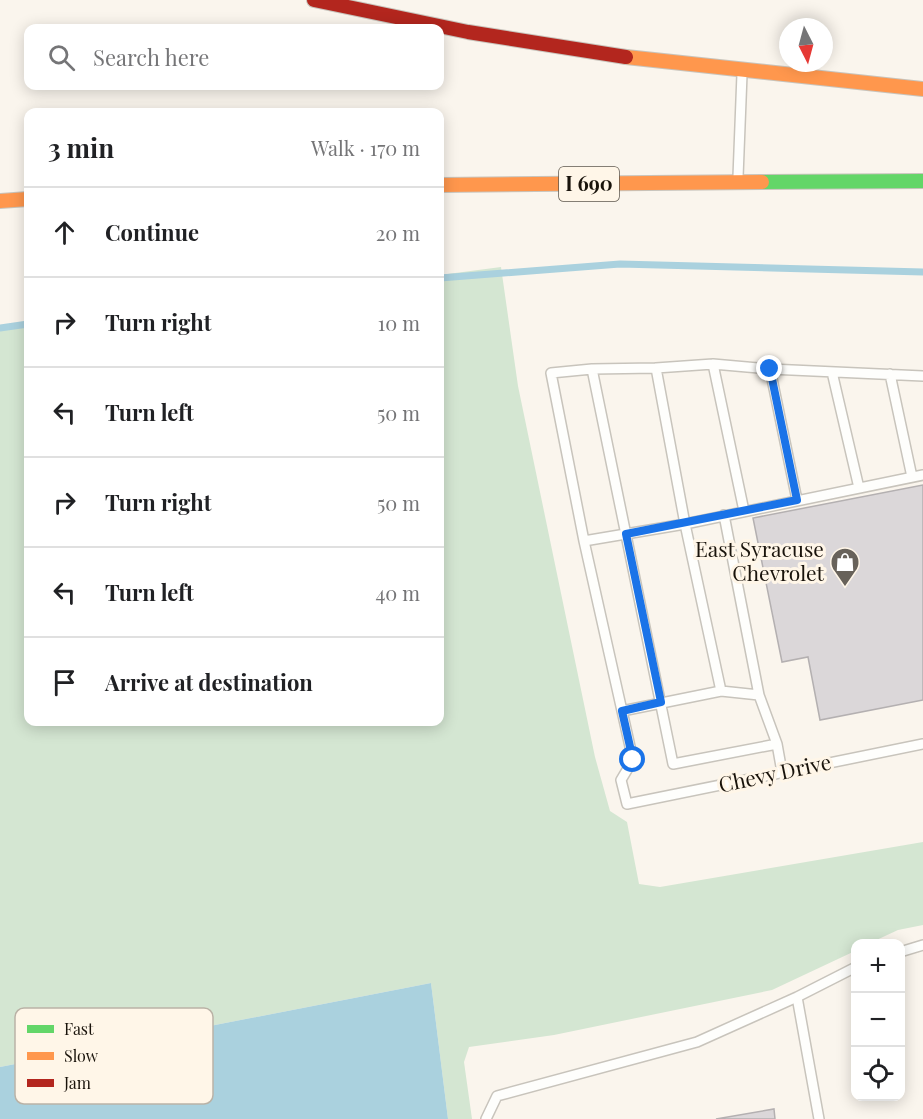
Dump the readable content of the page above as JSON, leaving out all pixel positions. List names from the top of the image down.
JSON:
{
  "streets": {
    "highway": ["I 690"],
    "lane": ["Chevy Drive"]
  },
  "places": {
    "shop": ["East Syracuse Chevrolet"]
  },
  "legend": ["Fast", "Slow", "Jam"],
  "north": "bottom",
  "page": {
    "search": "Search here",
    "heading": ["3 min", "Walk · 170 m"],
    "list": [
      ["Continue", "20 m"],
      ["Turn right", "10 m"],
      ["Turn left", "50 m"],
      ["Turn right", "50 m"],
      ["Turn left", "40 m"],
      "Arrive at destination"
    ],
    "map_buttons": ["+", "−"]
  }
}
